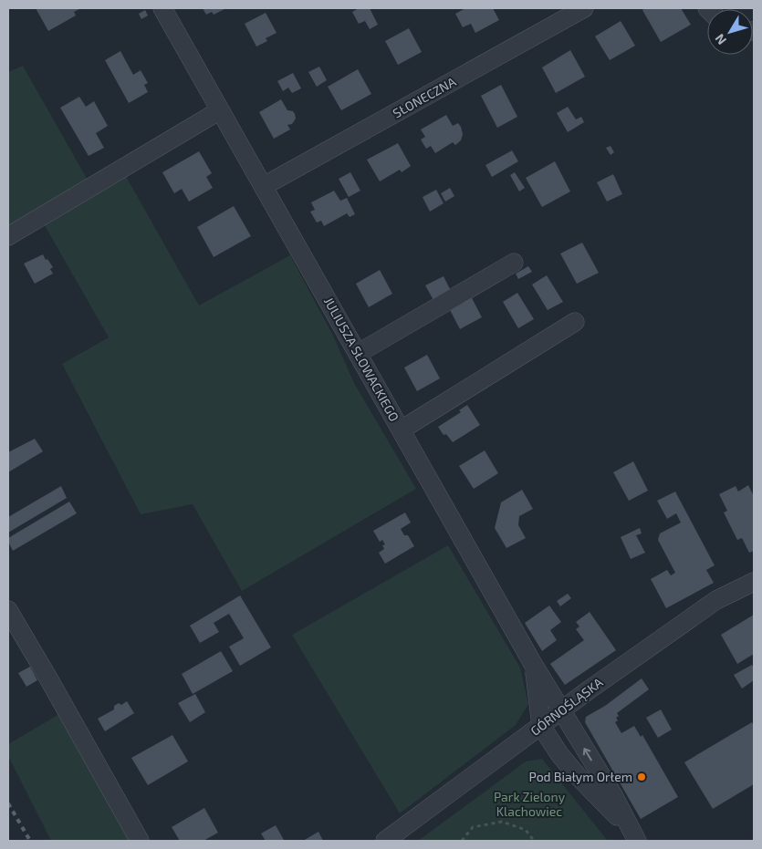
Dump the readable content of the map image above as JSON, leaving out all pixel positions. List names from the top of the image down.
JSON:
{
  "streets": {
    "street": ["SŁONECZNA", "JULIUSZA SŁOWACKIEGO", "GÓRNOŚLĄSKA"]
  },
  "crossings": [
    ["SŁONECZNA", "JULIUSZA SŁOWACKIEGO"],
    ["JULIUSZA SŁOWACKIEGO", "GÓRNOŚLĄSKA"]
  ],
  "parks": ["Park Zielony Klachowiec"],
  "places": ["Pod Białym Orłem"],
  "north": "bottom left"
}
